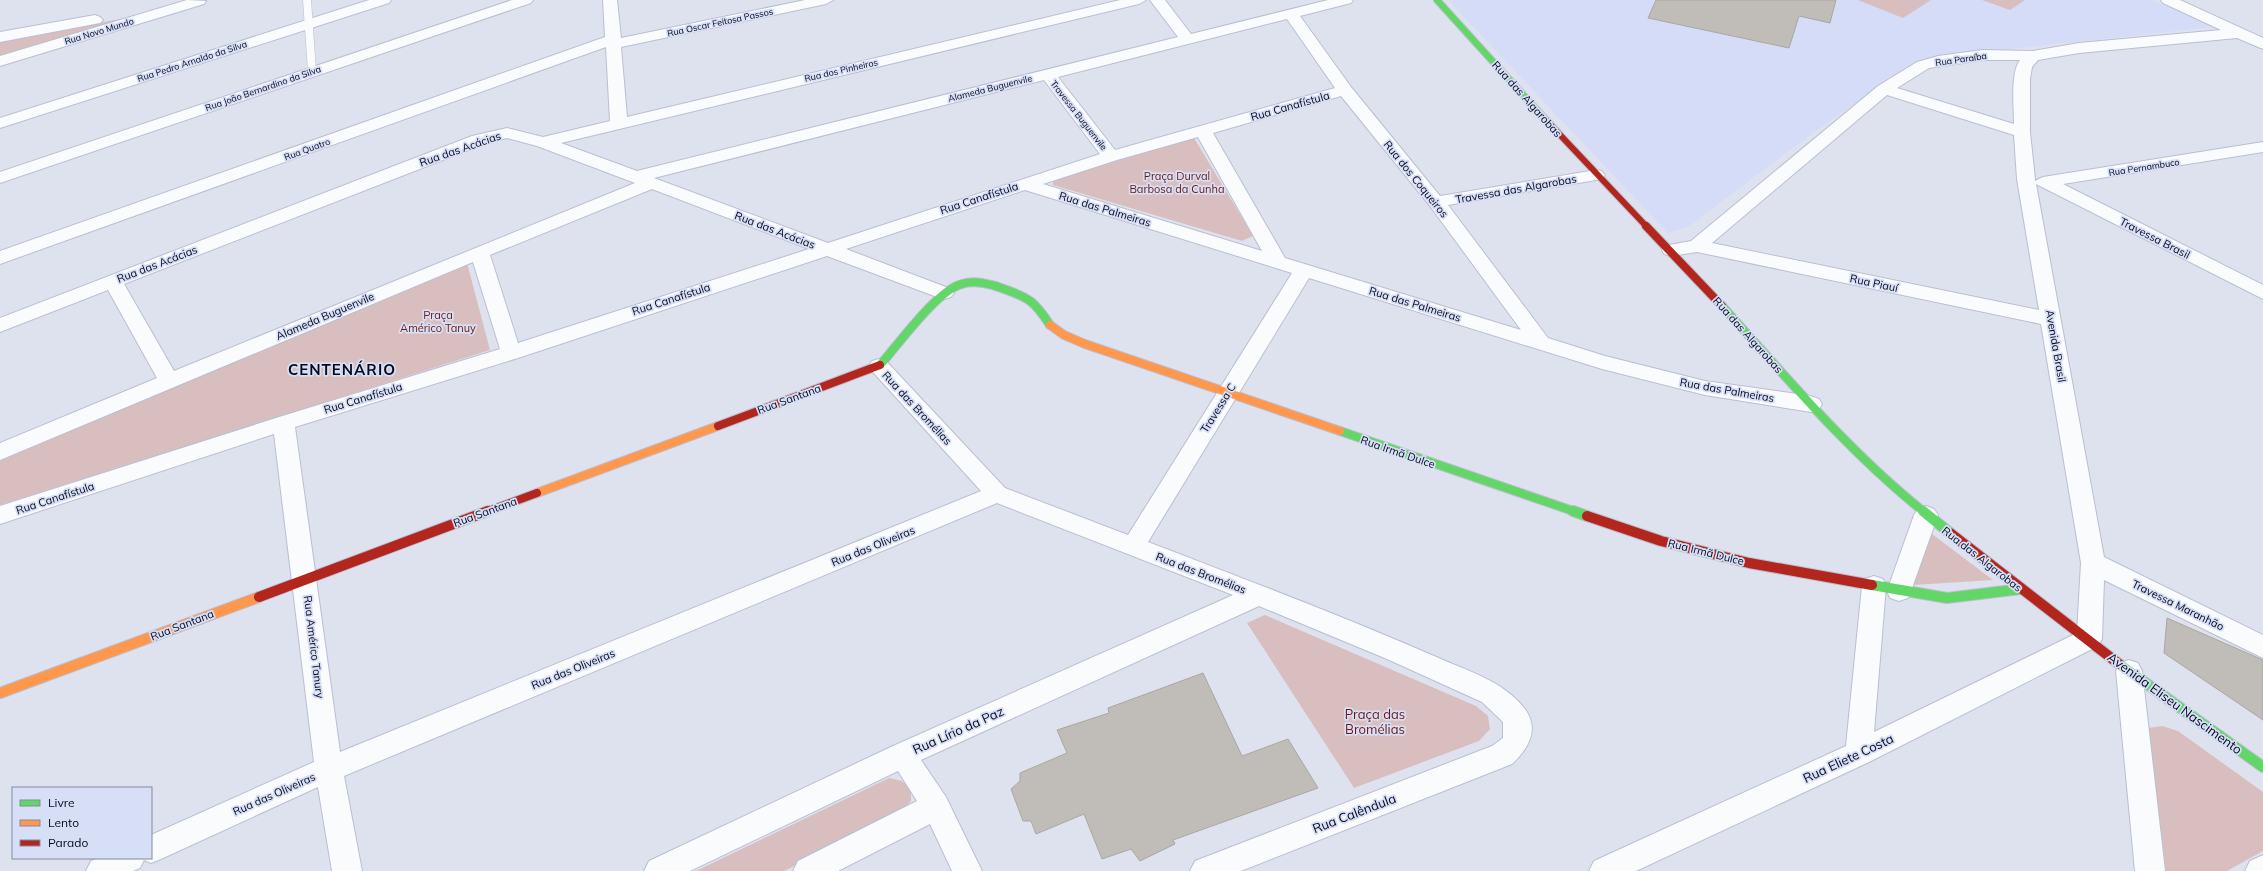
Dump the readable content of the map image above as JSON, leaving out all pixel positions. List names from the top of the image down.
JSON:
{
  "streets": {
    "street": [
      "Rua Oscar Feitosa Passos",
      "Rua Novo Mundo",
      "Rua Paraíba",
      "Rua Pedro Arnaldo da Silva",
      "Rua dos Pinheiros",
      "Rua João Bernardino da Silva",
      "Alameda Buguenvile",
      "Rua das Algarobas",
      "Rua Canafístula",
      "Travessa Buguenvile",
      "Rua Quatro",
      "Rua das Acácias",
      "Rua Pernambuco",
      "Rua dos Coqueiros",
      "Travessa das Algarobas",
      "Rua das Palmeiras",
      "Travessa Brasil",
      "Rua Piauí",
      "Avenida Brasil",
      "Rua Santana",
      "Rua das Bromélias",
      "Travessa C",
      "Rua Irmã Dulce",
      "Rua das Oliveiras",
      "Travessa Maranhão",
      "Rua Américo Tanury",
      "Avenida Eliseu Nascimento",
      "Rua Lírio da Paz",
      "Rua Eliete Costa",
      "Rua Calêndula"
    ]
  },
  "crossings": [
    ["Rua Oscar Feitosa Passos", "Rua Quatro"],
    ["Rua Paraíba", "Rua Piauí"],
    ["Rua Paraíba", "Avenida Brasil"],
    ["Rua dos Pinheiros", "Rua das Acácias"],
    ["Alameda Buguenvile", "Travessa Buguenvile"],
    ["Alameda Buguenvile", "Rua das Acácias"],
    ["Alameda Buguenvile", "Rua dos Coqueiros"],
    ["Rua das Algarobas", "Travessa das Algarobas"],
    ["Rua das Algarobas", "Rua das Palmeiras"],
    ["Rua das Algarobas", "Avenida Brasil"],
    ["Rua das Algarobas", "Rua Irmã Dulce"],
    ["Rua das Algarobas", "Avenida Eliseu Nascimento"],
    ["Rua das Algarobas", "Rua Eliete Costa"],
    ["Rua Canafístula", "Travessa Buguenvile"],
    ["Rua Canafístula", "Rua das Acácias"],
    ["Rua Canafístula", "Rua dos Coqueiros"],
    ["Rua Canafístula", "Rua das Palmeiras"],
    ["Rua Canafístula", "Rua Américo Tanury"],
    ["Rua das Acácias", "Rua Irmã Dulce"],
    ["Rua Pernambuco", "Travessa Brasil"],
    ["Rua Pernambuco", "Avenida Brasil"],
    ["Rua dos Coqueiros", "Travessa das Algarobas"],
    ["Rua dos Coqueiros", "Rua das Palmeiras"],
    ["Rua das Palmeiras", "Travessa C"],
    ["Rua Piauí", "Avenida Brasil"],
    ["Avenida Brasil", "Travessa Maranhão"],
    ["Avenida Brasil", "Avenida Eliseu Nascimento"],
    ["Avenida Brasil", "Rua Eliete Costa"],
    ["Rua Santana", "Rua das Bromélias"],
    ["Rua Santana", "Rua Américo Tanury"],
    ["Rua das Bromélias", "Travessa C"],
    ["Rua das Bromélias", "Rua das Oliveiras"],
    ["Rua das Bromélias", "Rua Lírio da Paz"],
    ["Rua das Bromélias", "Rua Calêndula"],
    ["Travessa C", "Rua Irmã Dulce"],
    ["Rua das Oliveiras", "Rua Américo Tanury"],
    ["Avenida Eliseu Nascimento", "Rua Eliete Costa"]
  ],
  "districts": ["CENTENÁRIO"],
  "parks": ["Praça Durval Barbosa da Cunha", "Praça Américo Tanuy", "Praça das Bromélias"],
  "legend": ["Livre", "Lento", "Parado"]
}
